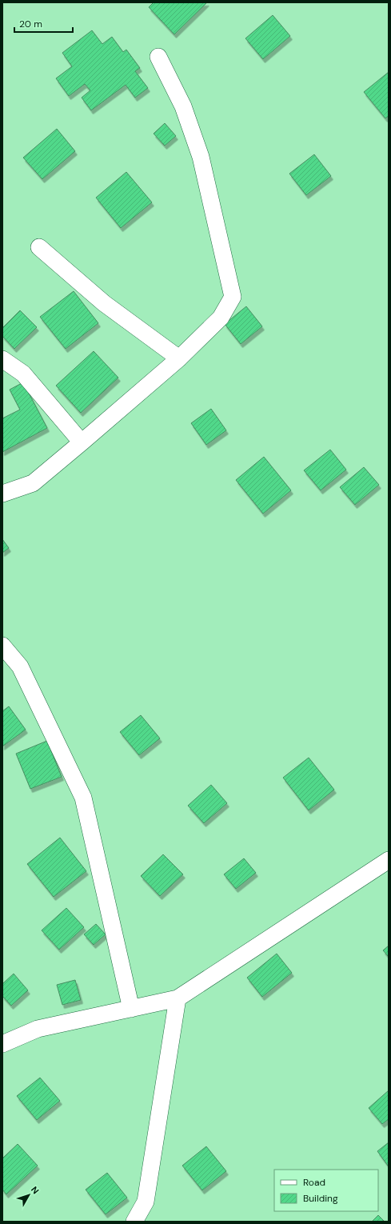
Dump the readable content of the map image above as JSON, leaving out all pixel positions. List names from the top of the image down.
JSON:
{
  "legend": ["Road", "Building"],
  "scale_bar": "20 m",
  "north": "top right"
}
